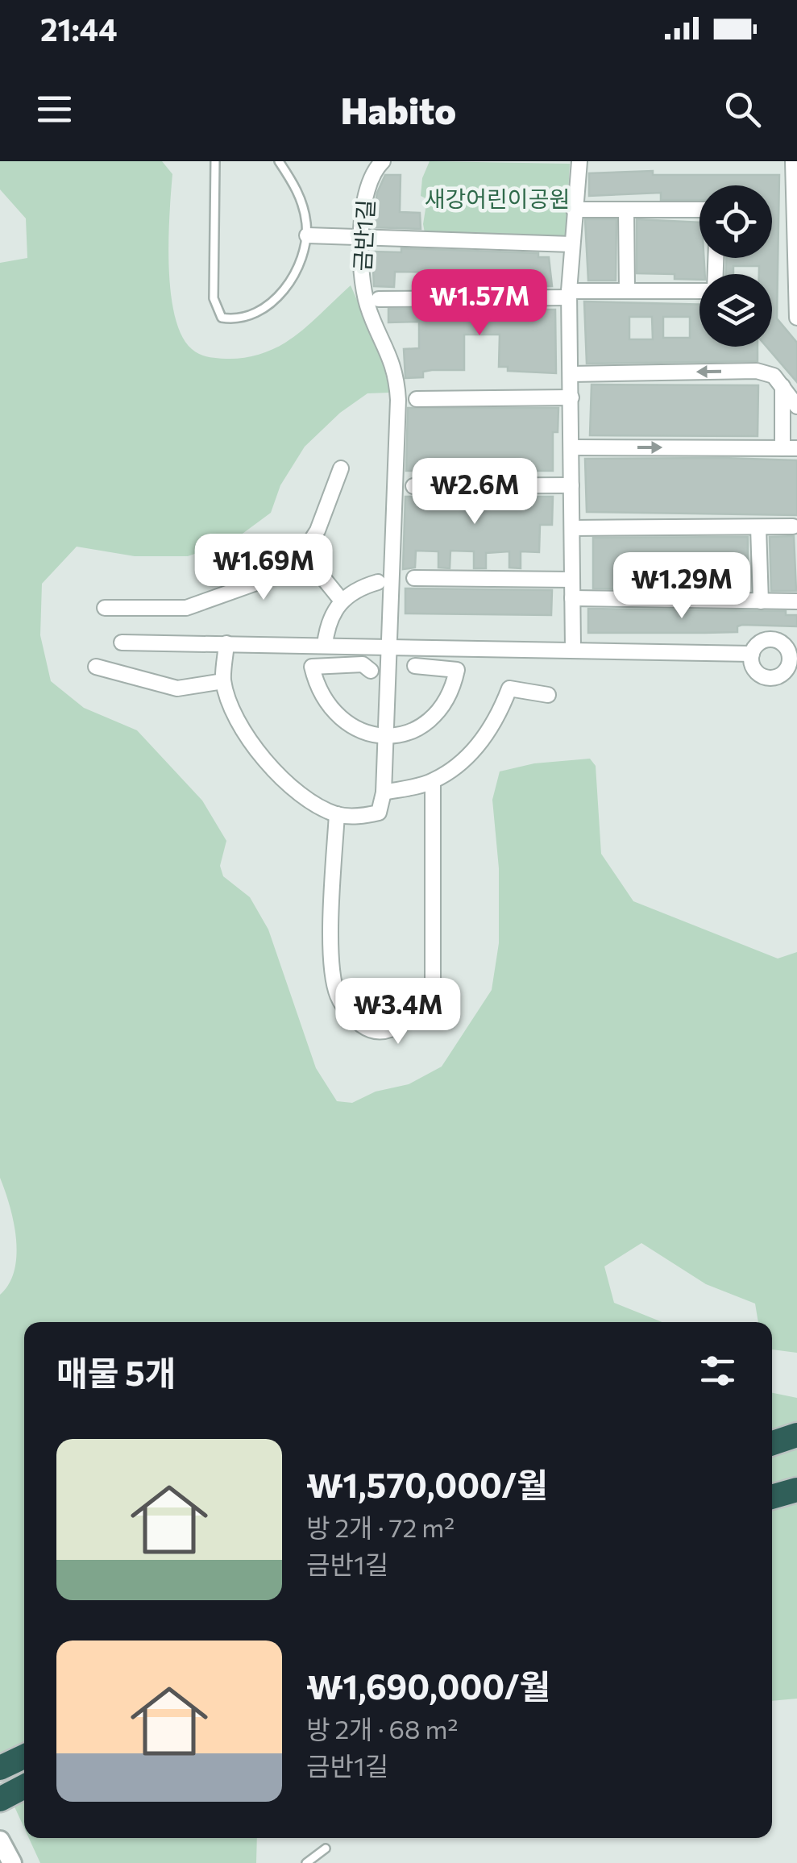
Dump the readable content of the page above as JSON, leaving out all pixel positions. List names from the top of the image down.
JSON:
{
  "streets": {
    "street": ["금반1길"]
  },
  "parks": ["새강어린이공원"],
  "page": {
    "status": "21:44",
    "header": "Habito",
    "price": [
      "₩1.57M",
      "₩2.6M",
      "₩1.69M",
      "₩1.29M",
      "₩3.4M"
    ],
    "heading": "매물 5개",
    "list": [
      {
        "name": "₩1,570,000/월",
        "note": "방 2개 · 72 m² · 금반1길"
      },
      {
        "name": "₩1,690,000/월",
        "note": "방 2개 · 68 m² · 금반1길"
      }
    ]
  }
}
